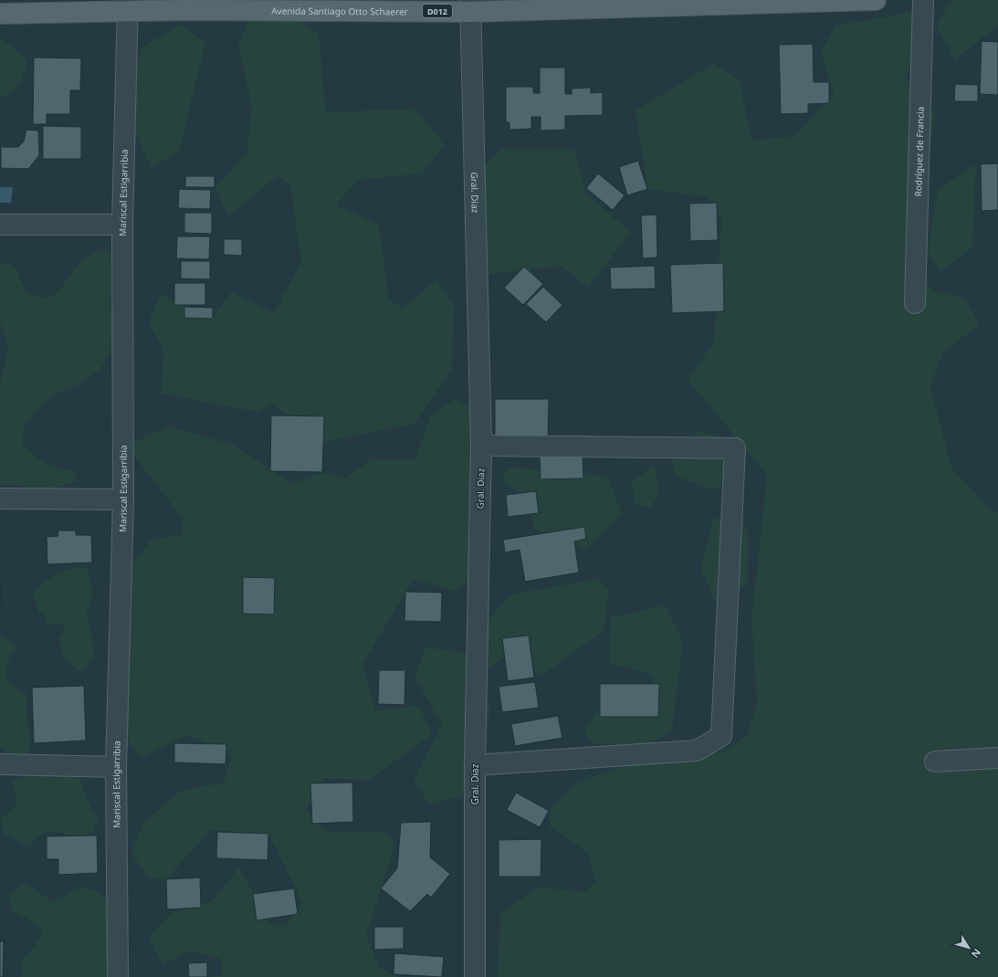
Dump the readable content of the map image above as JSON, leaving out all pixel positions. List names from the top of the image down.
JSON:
{
  "streets": {
    "main road": ["Avenida Santiago Otto Schaerer", "D012"],
    "street": ["Rodríguez de Francia", "Mariscal Estigarribia", "Gral. Diaz"]
  },
  "crossings": [
    ["Avenida Santiago Otto Schaerer", "Mariscal Estigarribia"],
    ["Avenida Santiago Otto Schaerer", "Gral. Diaz"]
  ],
  "north": "bottom right"
}
